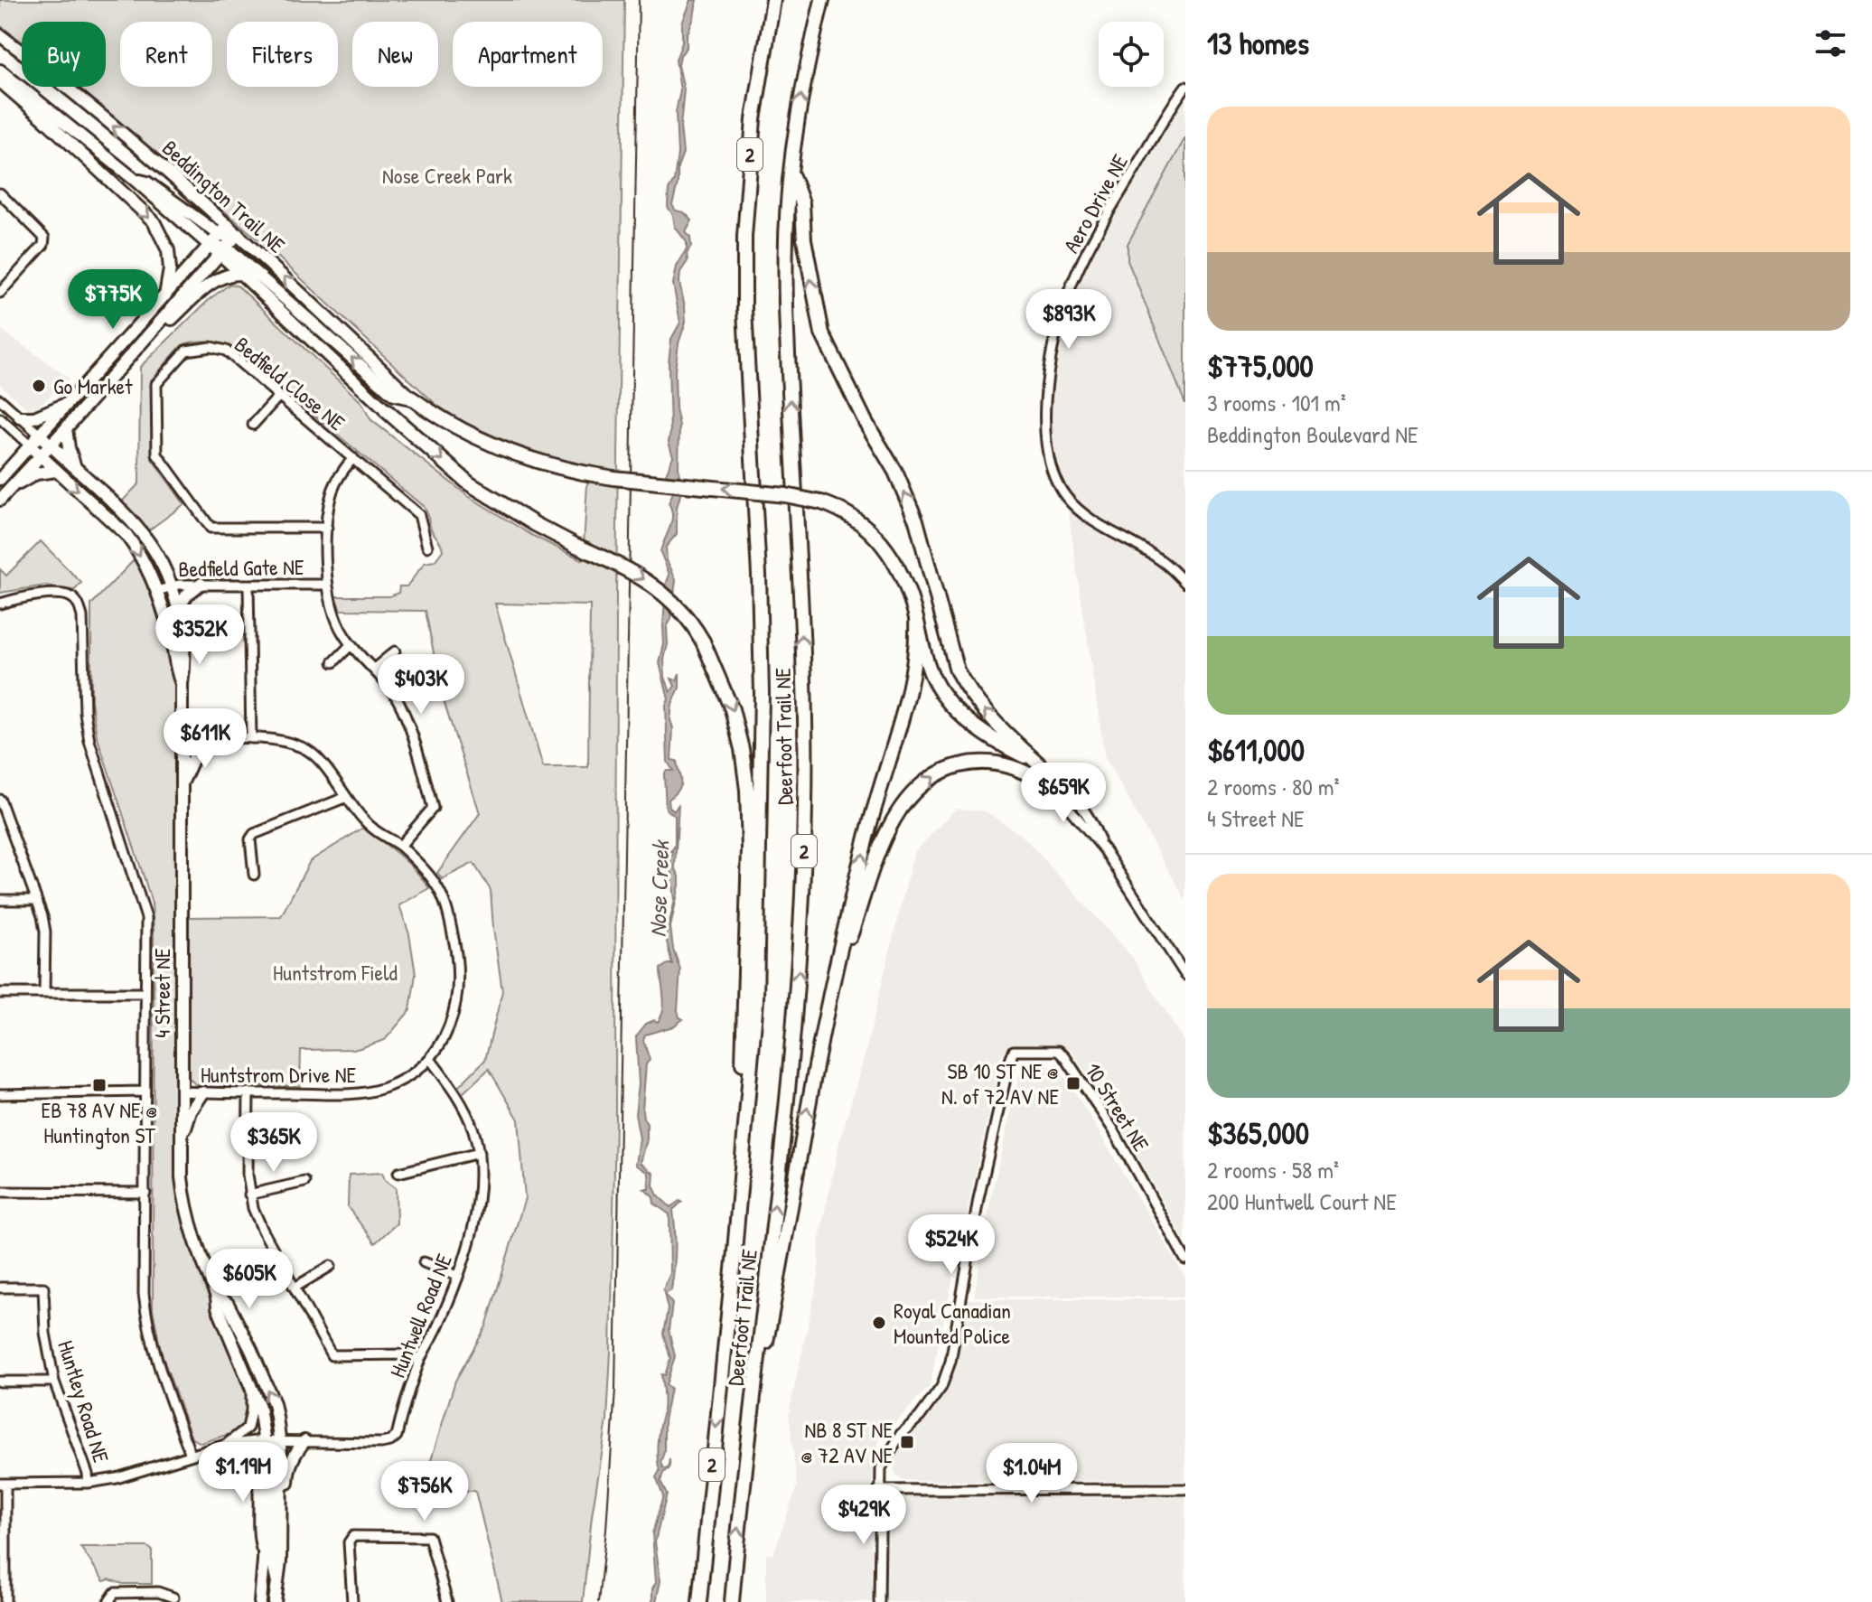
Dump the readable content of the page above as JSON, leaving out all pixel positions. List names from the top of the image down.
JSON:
{
  "streets": {
    "highway": ["2", "Deerfoot Trail NE"],
    "main road": ["Beddington Trail NE", "4 Street NE"],
    "street": [
      "Aero Drive NE",
      "Bedfield Close NE",
      "Bedfield Gate NE",
      "Huntstrom Drive NE",
      "10 Street NE",
      "Huntwell Road NE",
      "Huntley Road NE"
    ]
  },
  "crossings": [
    ["Bedfield Close NE", "Bedfield Gate NE"],
    ["Bedfield Close NE", "Huntstrom Drive NE"],
    ["Bedfield Gate NE", "4 Street NE"],
    ["4 Street NE", "Huntstrom Drive NE"],
    ["4 Street NE", "Huntwell Road NE"],
    ["Huntstrom Drive NE", "Huntwell Road NE"],
    ["Huntwell Road NE", "Huntley Road NE"]
  ],
  "water": ["Nose Creek"],
  "parks": ["Nose Creek Park", "Huntstrom Field"],
  "places": {
    "other": ["Go Market", "Royal Canadian Mounted Police"],
    "transit": ["SB 10 ST NE @ N. of 72 AV NE", "EB 78 AV NE @ Huntington ST", "NB 8 ST NE @ 72 AV NE"]
  },
  "page": {
    "heading": "13 homes",
    "chip": [
      "Buy",
      "Rent",
      "Filters",
      "New",
      "Apartment"
    ],
    "list": [
      {
        "name": "$775,000",
        "note": "3 rooms · 101 m² · Beddington Boulevard NE"
      },
      {
        "name": "$611,000",
        "note": "2 rooms · 80 m² · 4 Street NE"
      },
      {
        "name": "$365,000",
        "note": "2 rooms · 58 m² · 200 Huntwell Court NE"
      }
    ],
    "price": [
      "$775K",
      "$893K",
      "$352K",
      "$403K",
      "$611K",
      "$659K",
      "$365K",
      "$524K",
      "$605K",
      "$1.19M",
      "$1.04M",
      "$756K",
      "$429K"
    ]
  }
}
